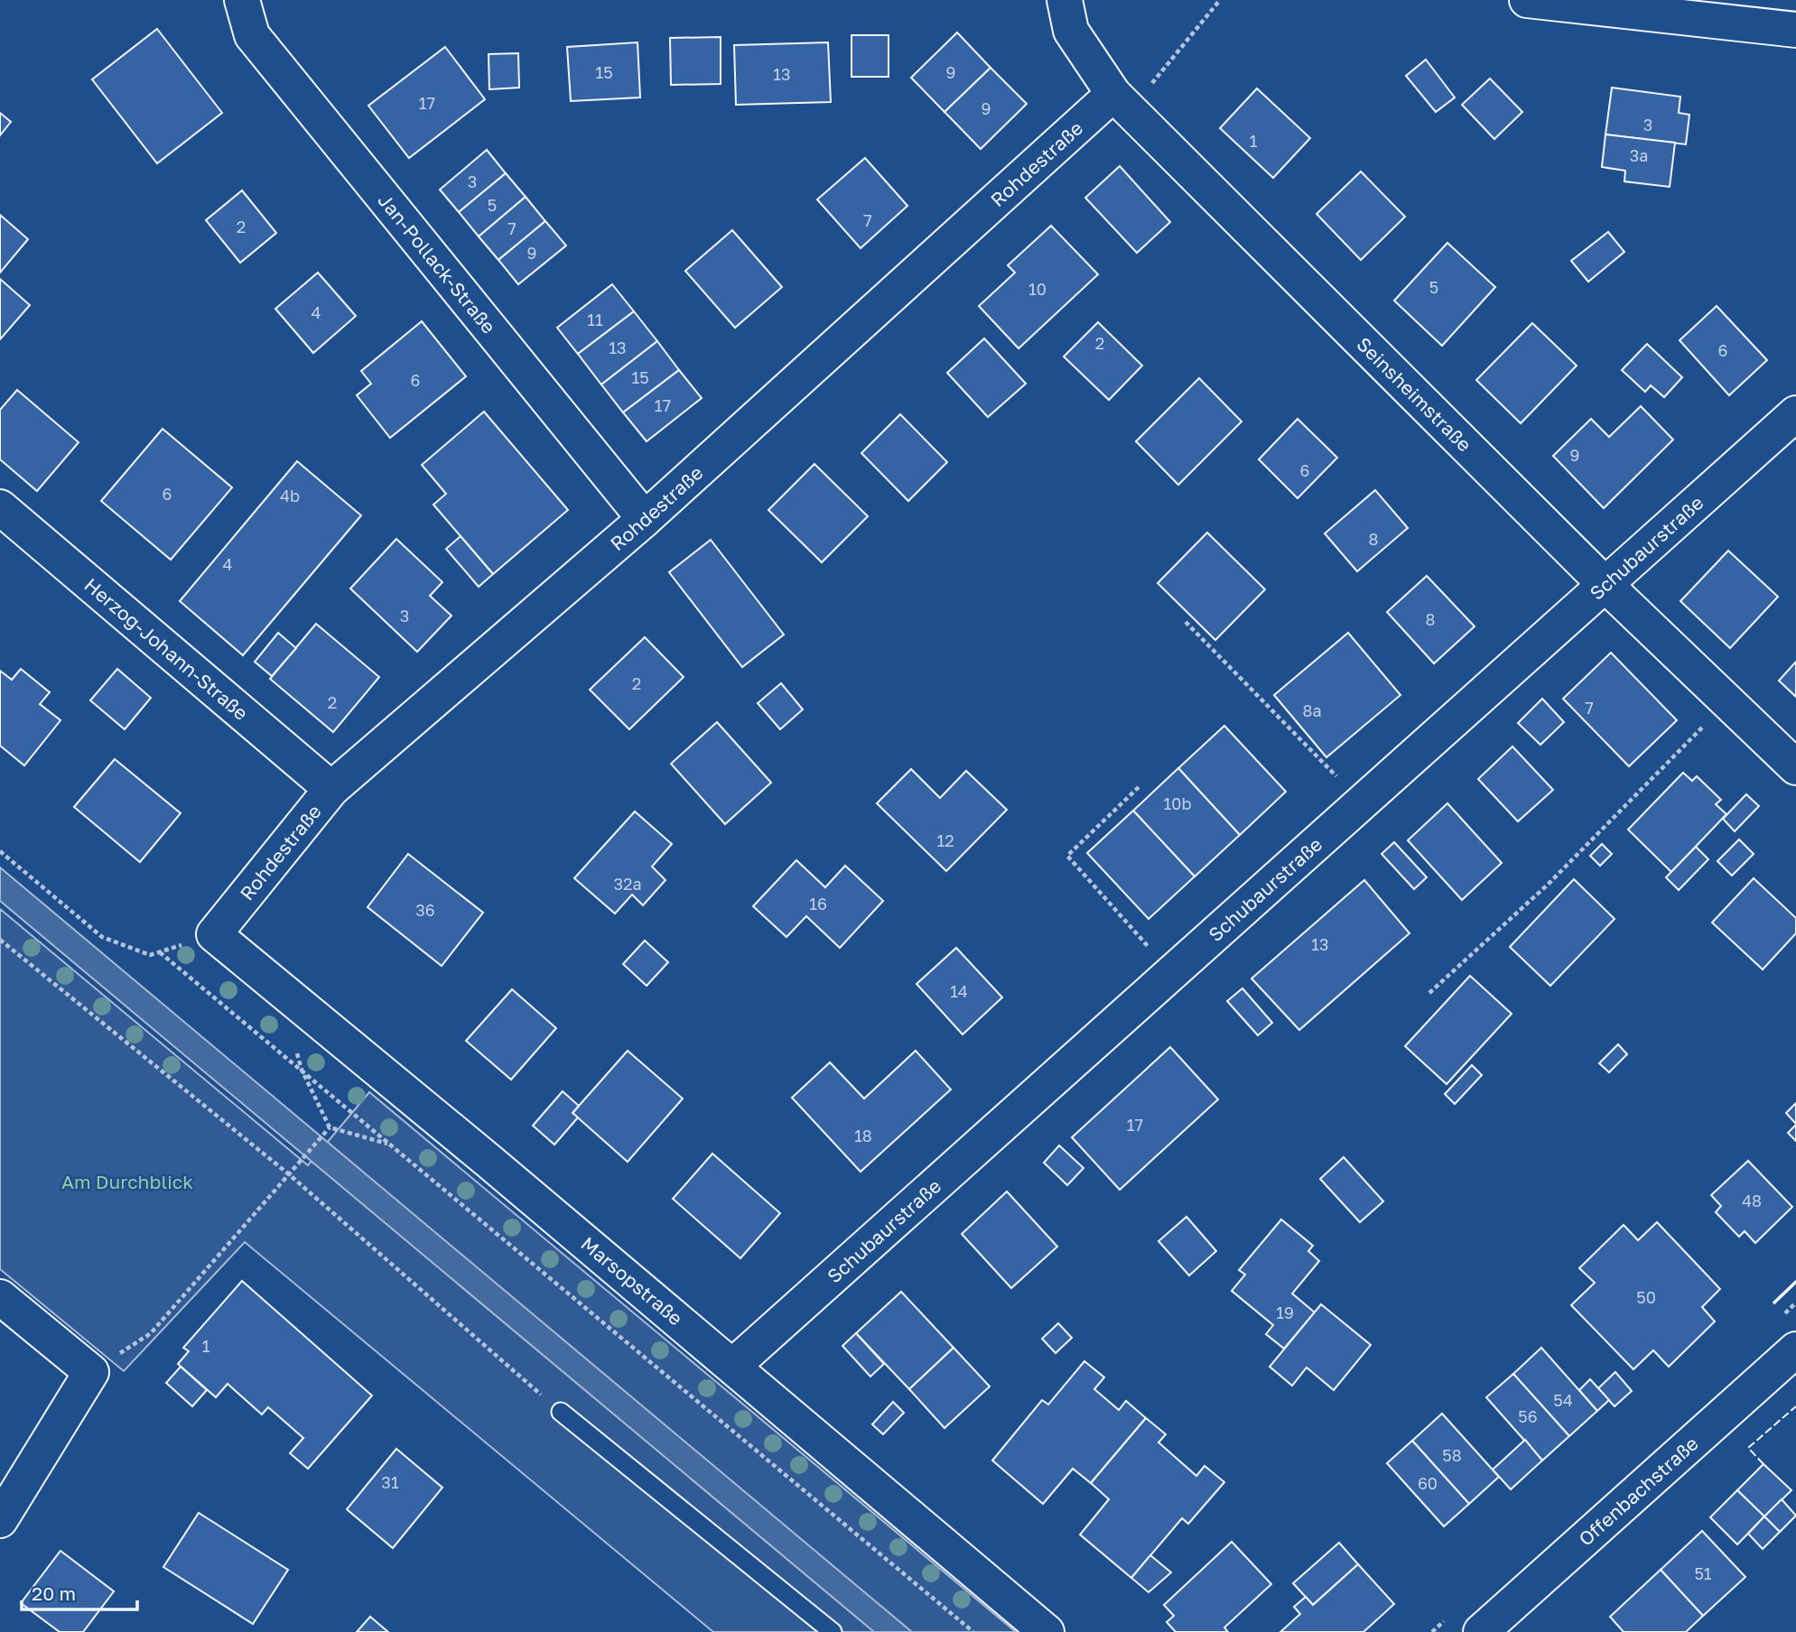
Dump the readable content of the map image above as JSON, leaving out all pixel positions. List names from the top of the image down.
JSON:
{
  "streets": {
    "street": [
      "Rohdestraße",
      "Jan-Pollack-Straße",
      "Seinsheimstraße",
      "Schubaurstraße",
      "Herzog-Johann-Straße",
      "Marsopstraße",
      "Offenbachstraße"
    ]
  },
  "crossings": [
    ["Rohdestraße", "Jan-Pollack-Straße"],
    ["Rohdestraße", "Seinsheimstraße"],
    ["Rohdestraße", "Herzog-Johann-Straße"],
    ["Rohdestraße", "Marsopstraße"],
    ["Seinsheimstraße", "Schubaurstraße"],
    ["Schubaurstraße", "Marsopstraße"]
  ],
  "parks": ["Am Durchblick"],
  "house_numbers": [
    "15",
    "9",
    "13",
    "17",
    "9",
    "3",
    "1",
    "3a",
    "3",
    "5",
    "7",
    "2",
    "7",
    "9",
    "5",
    "10",
    "4",
    "11",
    "2",
    "13",
    "6",
    "15",
    "6",
    "17",
    "9",
    "6",
    "6",
    "4b",
    "8",
    "4",
    "3",
    "8",
    "2",
    "2",
    "7",
    "8a",
    "10b",
    "12",
    "32a",
    "16",
    "36",
    "13",
    "14",
    "17",
    "18",
    "48",
    "50",
    "19",
    "1",
    "54",
    "56",
    "58",
    "31",
    "60",
    "51"
  ],
  "scale_bar": "20 m"
}
